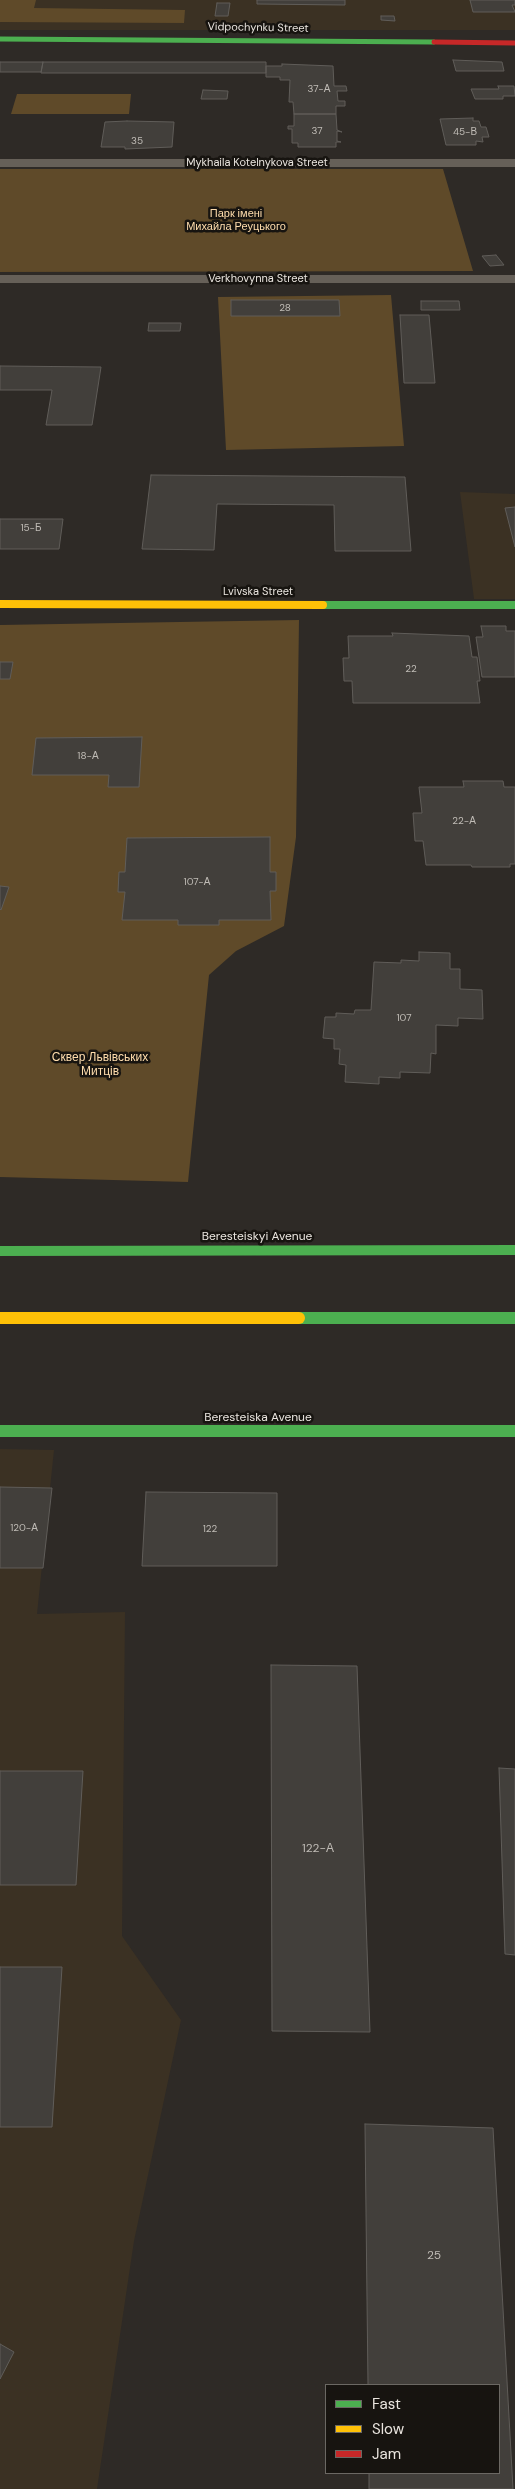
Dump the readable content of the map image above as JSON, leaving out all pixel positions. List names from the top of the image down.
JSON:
{
  "streets": {
    "street": [
      "Vidpochynku Street",
      "Mykhaila Kotelnykova Street",
      "Verkhovynna Street",
      "Lvivska Street",
      "Beresteiskyi Avenue",
      "Beresteiska Avenue"
    ]
  },
  "parks": ["Парк імені Михайла Реуцького", "Сквер Львівських Митців"],
  "house_numbers": [
    "37-А",
    "37",
    "45-В",
    "35",
    "28",
    "15-Б",
    "22",
    "18-А",
    "22-А",
    "107-А",
    "107",
    "120-А",
    "122",
    "122-А",
    "25"
  ],
  "legend": ["Fast", "Slow", "Jam"]
}
